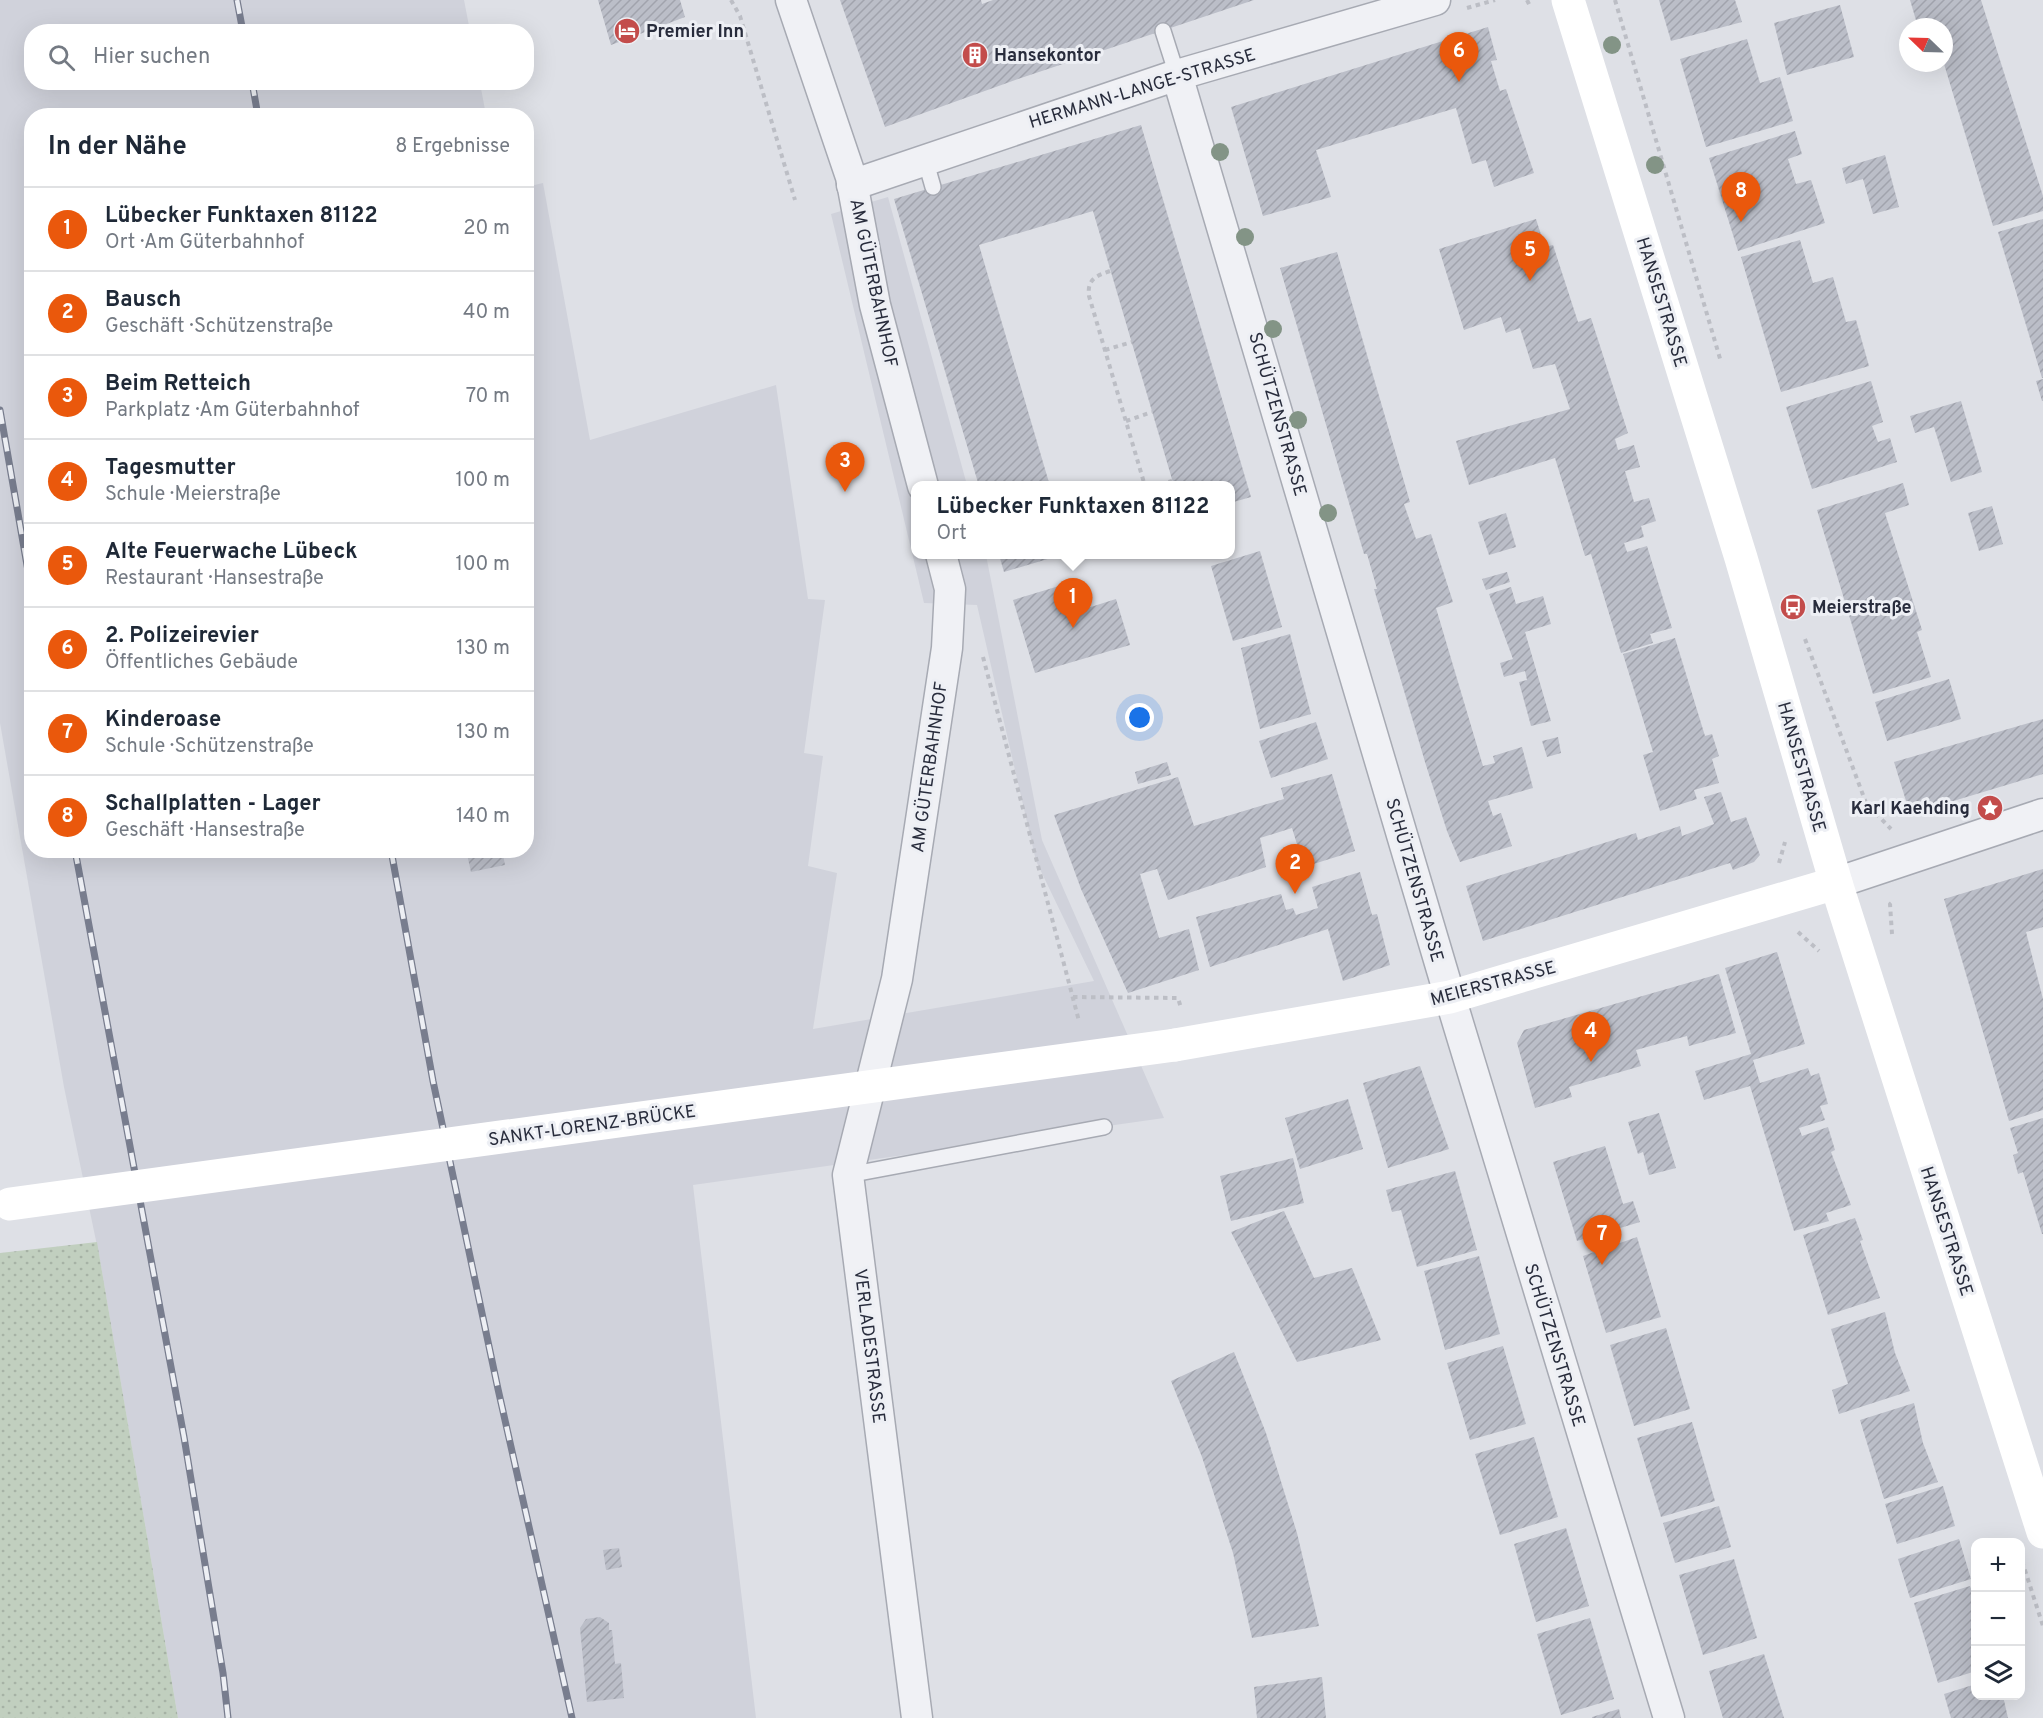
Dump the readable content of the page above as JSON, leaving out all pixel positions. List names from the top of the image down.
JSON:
{
  "streets": {
    "main road": ["HANSESTRASSE", "MEIERSTRASSE", "SANKT-LORENZ-BRÜCKE"],
    "street": [
      "HERMANN-LANGE-STRASSE",
      "AM GÜTERBAHNHOF",
      "SCHÜTZENSTRASSE",
      "VERLADESTRASSE"
    ]
  },
  "crossings": [
    ["HERMANN-LANGE-STRASSE", "AM GÜTERBAHNHOF"],
    ["HERMANN-LANGE-STRASSE", "SCHÜTZENSTRASSE"],
    ["AM GÜTERBAHNHOF", "VERLADESTRASSE"],
    ["HANSESTRASSE", "MEIERSTRASSE"],
    ["SCHÜTZENSTRASSE", "MEIERSTRASSE"],
    ["MEIERSTRASSE", "SANKT-LORENZ-BRÜCKE"]
  ],
  "places": {
    "hotel": ["Premier Inn"],
    "building": ["Hansekontor"],
    "bus stop": ["Meierstraße"],
    "place": ["Karl Kaehding"]
  },
  "north": "top left",
  "page": {
    "search": "Hier suchen",
    "pins": [
      "6",
      "8",
      "5",
      "3",
      "1",
      "2",
      "4",
      "7"
    ],
    "heading": ["In der Nähe", "8 Ergebnisse"],
    "list": [
      {
        "mark": "1",
        "name": "Lübecker Funktaxen 81122",
        "note": "Ort · Am Güterbahnhof",
        "value": "20 m"
      },
      {
        "mark": "2",
        "name": "Bausch",
        "note": "Geschäft · Schützenstraße",
        "value": "40 m"
      },
      {
        "mark": "3",
        "name": "Beim Retteich",
        "note": "Parkplatz · Am Güterbahnhof",
        "value": "70 m"
      },
      {
        "mark": "4",
        "name": "Tagesmutter",
        "note": "Schule · Meierstraße",
        "value": "100 m"
      },
      {
        "mark": "5",
        "name": "Alte Feuerwache Lübeck",
        "note": "Restaurant · Hansestraße",
        "value": "100 m"
      },
      {
        "mark": "6",
        "name": "2. Polizeirevier",
        "note": "Öffentliches Gebäude",
        "value": "130 m"
      },
      {
        "mark": "7",
        "name": "Kinderoase",
        "note": "Schule · Schützenstraße",
        "value": "130 m"
      },
      {
        "mark": "8",
        "name": "Schallplatten - Lager",
        "note": "Geschäft · Hansestraße",
        "value": "140 m"
      }
    ],
    "popup": ["Lübecker Funktaxen 81122", "Ort"],
    "map_buttons": ["+", "−"]
  }
}
